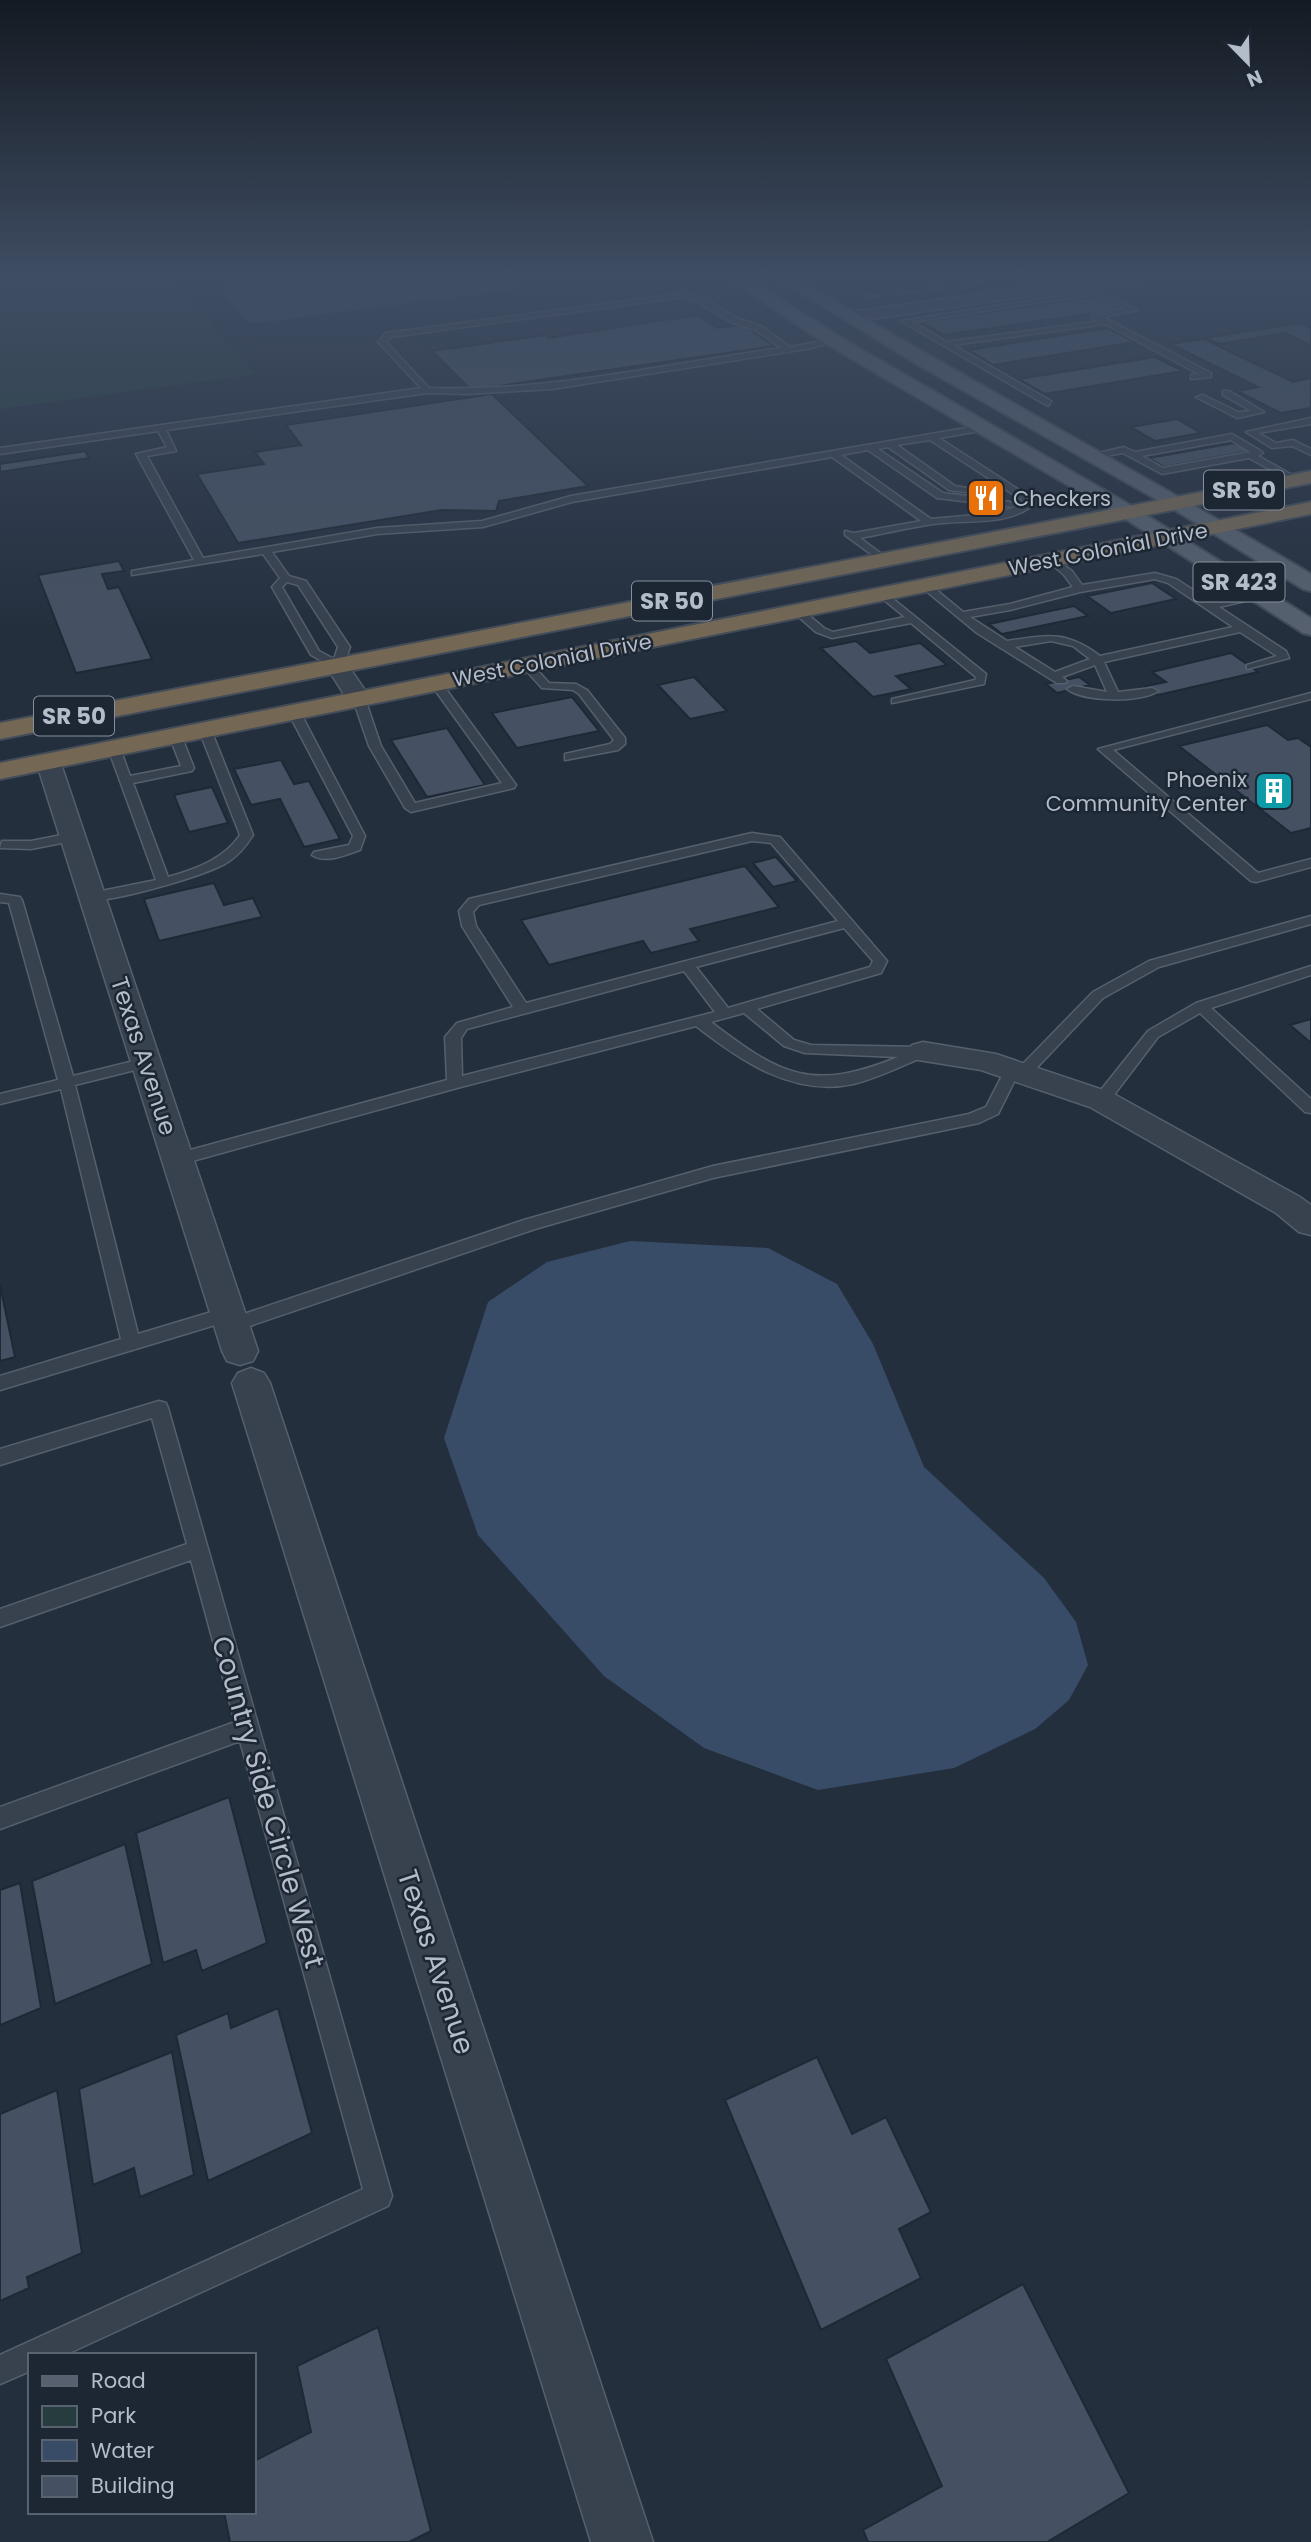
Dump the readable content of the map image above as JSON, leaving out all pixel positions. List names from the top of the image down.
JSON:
{
  "streets": {
    "highway": ["SR 50", "West Colonial Drive"],
    "main road": ["SR 423"],
    "street": ["Texas Avenue"],
    "lane": ["Country Side Circle West"]
  },
  "crossings": [
    ["West Colonial Drive", "SR 423"],
    ["West Colonial Drive", "Texas Avenue"]
  ],
  "places": {
    "restaurant": ["Checkers"],
    "building": ["Phoenix Community Center"]
  },
  "legend": [
    "Road",
    "Park",
    "Water",
    "Building"
  ],
  "north": "bottom right"
}
